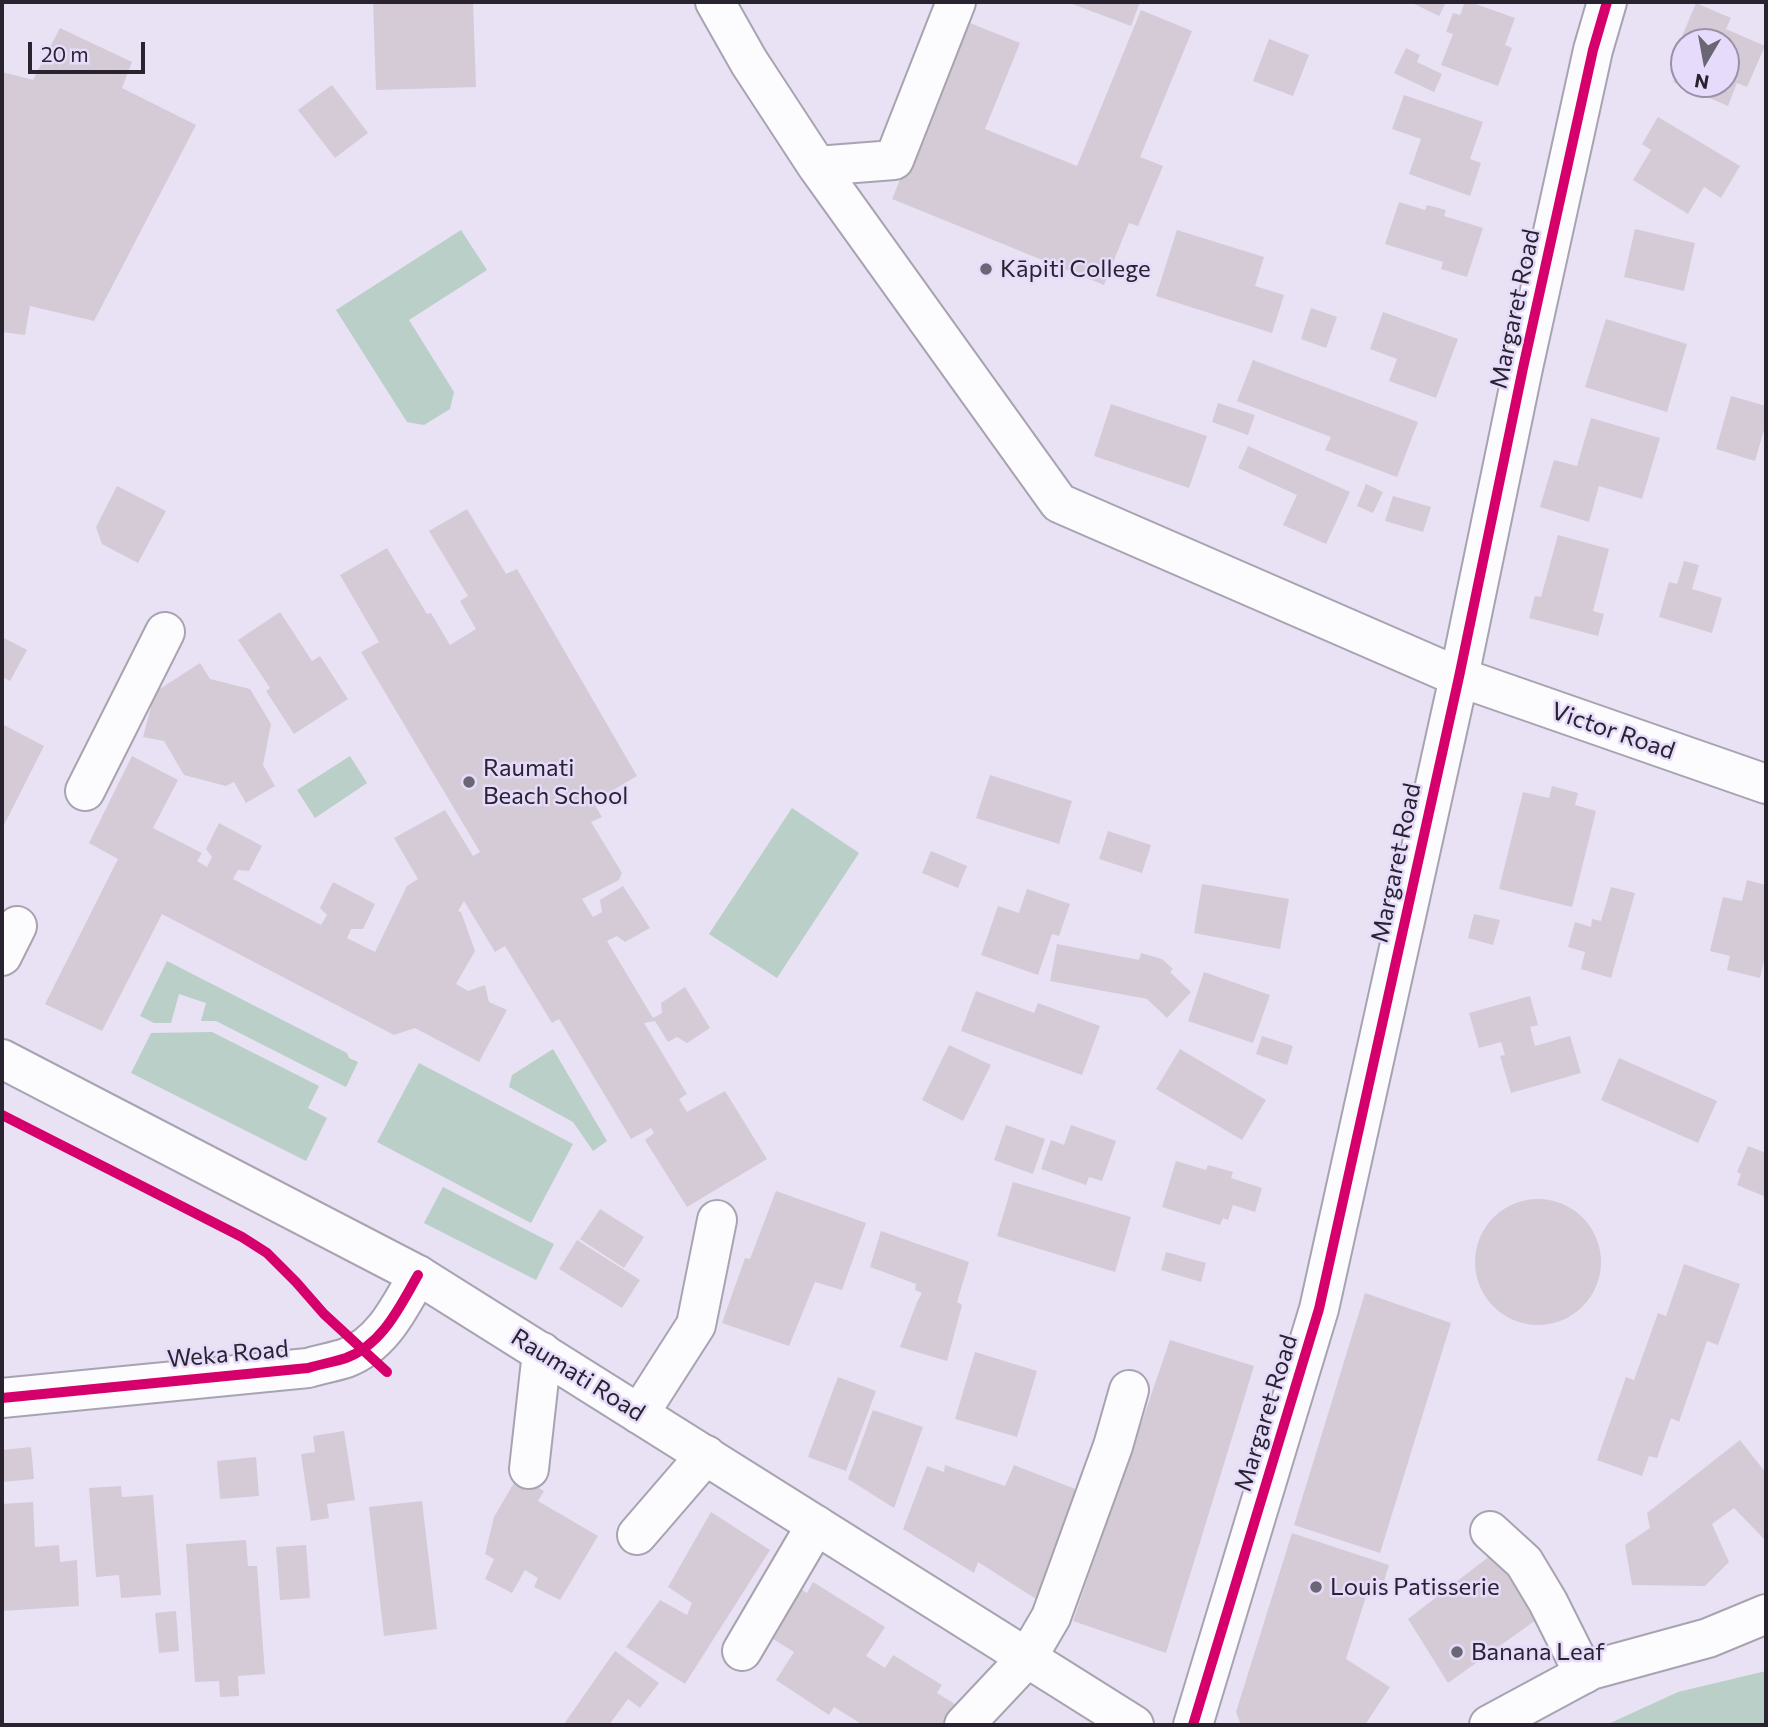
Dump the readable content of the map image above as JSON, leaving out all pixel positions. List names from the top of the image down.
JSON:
{
  "streets": {
    "street": [
      "Margaret Road",
      "Victor Road",
      "Weka Road",
      "Raumati Road"
    ]
  },
  "crossings": [
    ["Margaret Road", "Victor Road"],
    ["Weka Road", "Raumati Road"]
  ],
  "places": [
    "Kāpiti College",
    "Raumati Beach School",
    "Louis Patisserie",
    "Banana Leaf"
  ],
  "scale_bar": "20 m",
  "north": "bottom"
}
